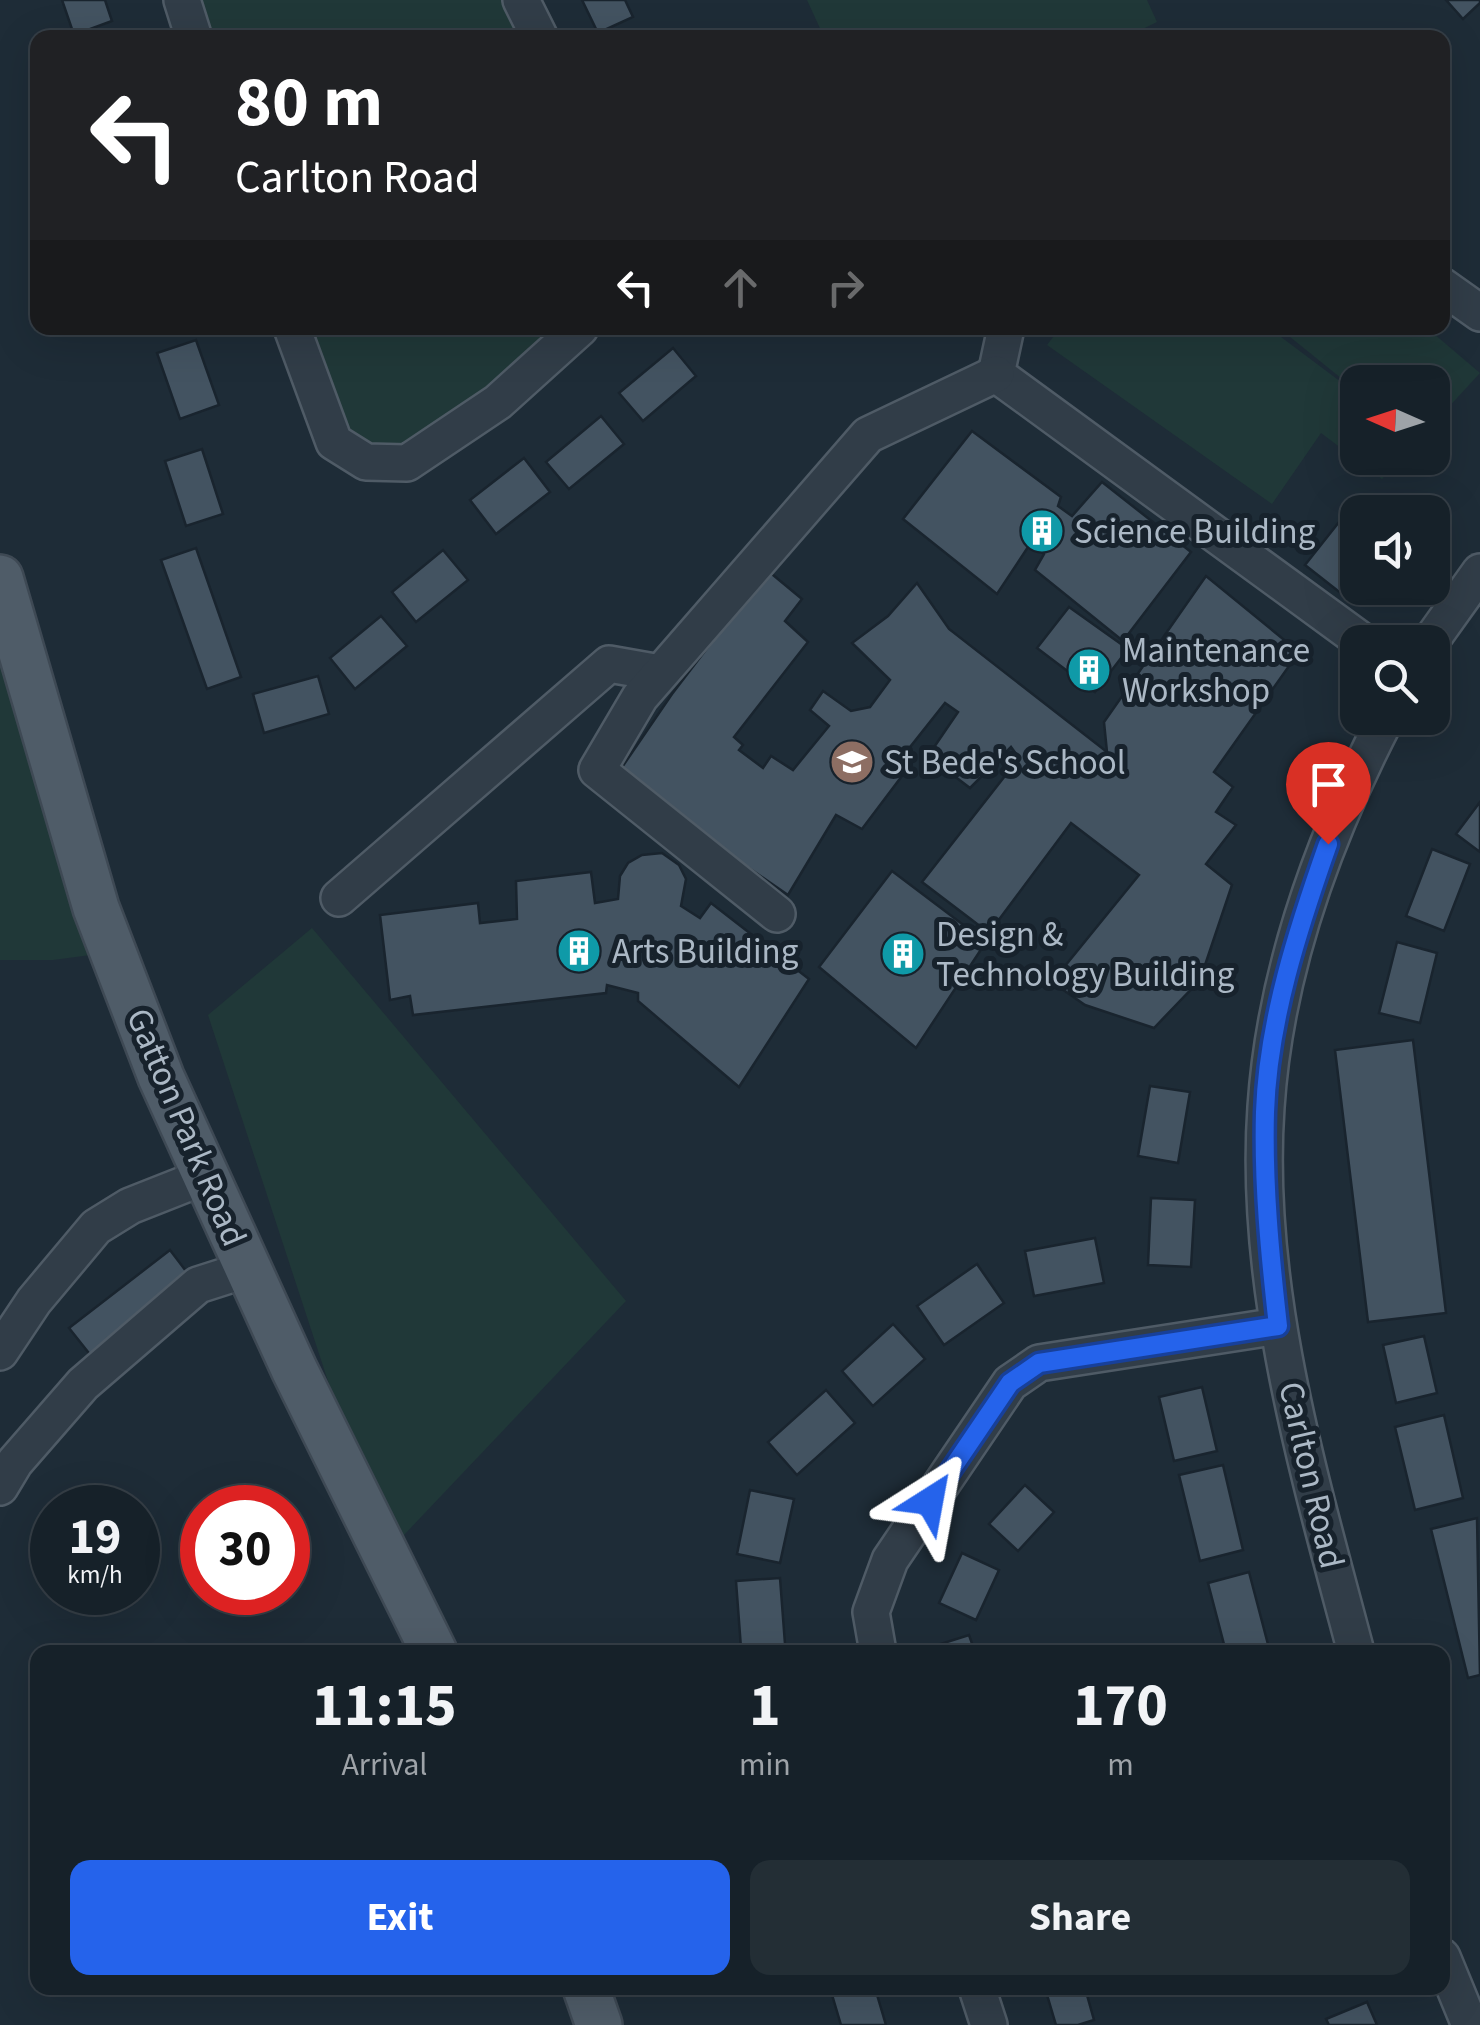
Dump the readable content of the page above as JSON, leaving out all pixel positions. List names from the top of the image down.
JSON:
{
  "streets": {
    "main road": ["Gatton Park Road"],
    "street": ["Carlton Road"]
  },
  "places": {
    "building": [
      "Science Building",
      "Maintenance Workshop",
      "Arts Building",
      "Design & Technology Building"
    ],
    "school or university": ["St Bede's School"]
  },
  "north": "left",
  "page": {
    "turn": ["80 m", "Carlton Road"],
    "speed": "19 km/h",
    "limit": "30",
    "eta": [
      "11:15",
      "Arrival",
      "1",
      "min",
      "170",
      "m"
    ],
    "buttons": ["Exit", "Share"]
  }
}
